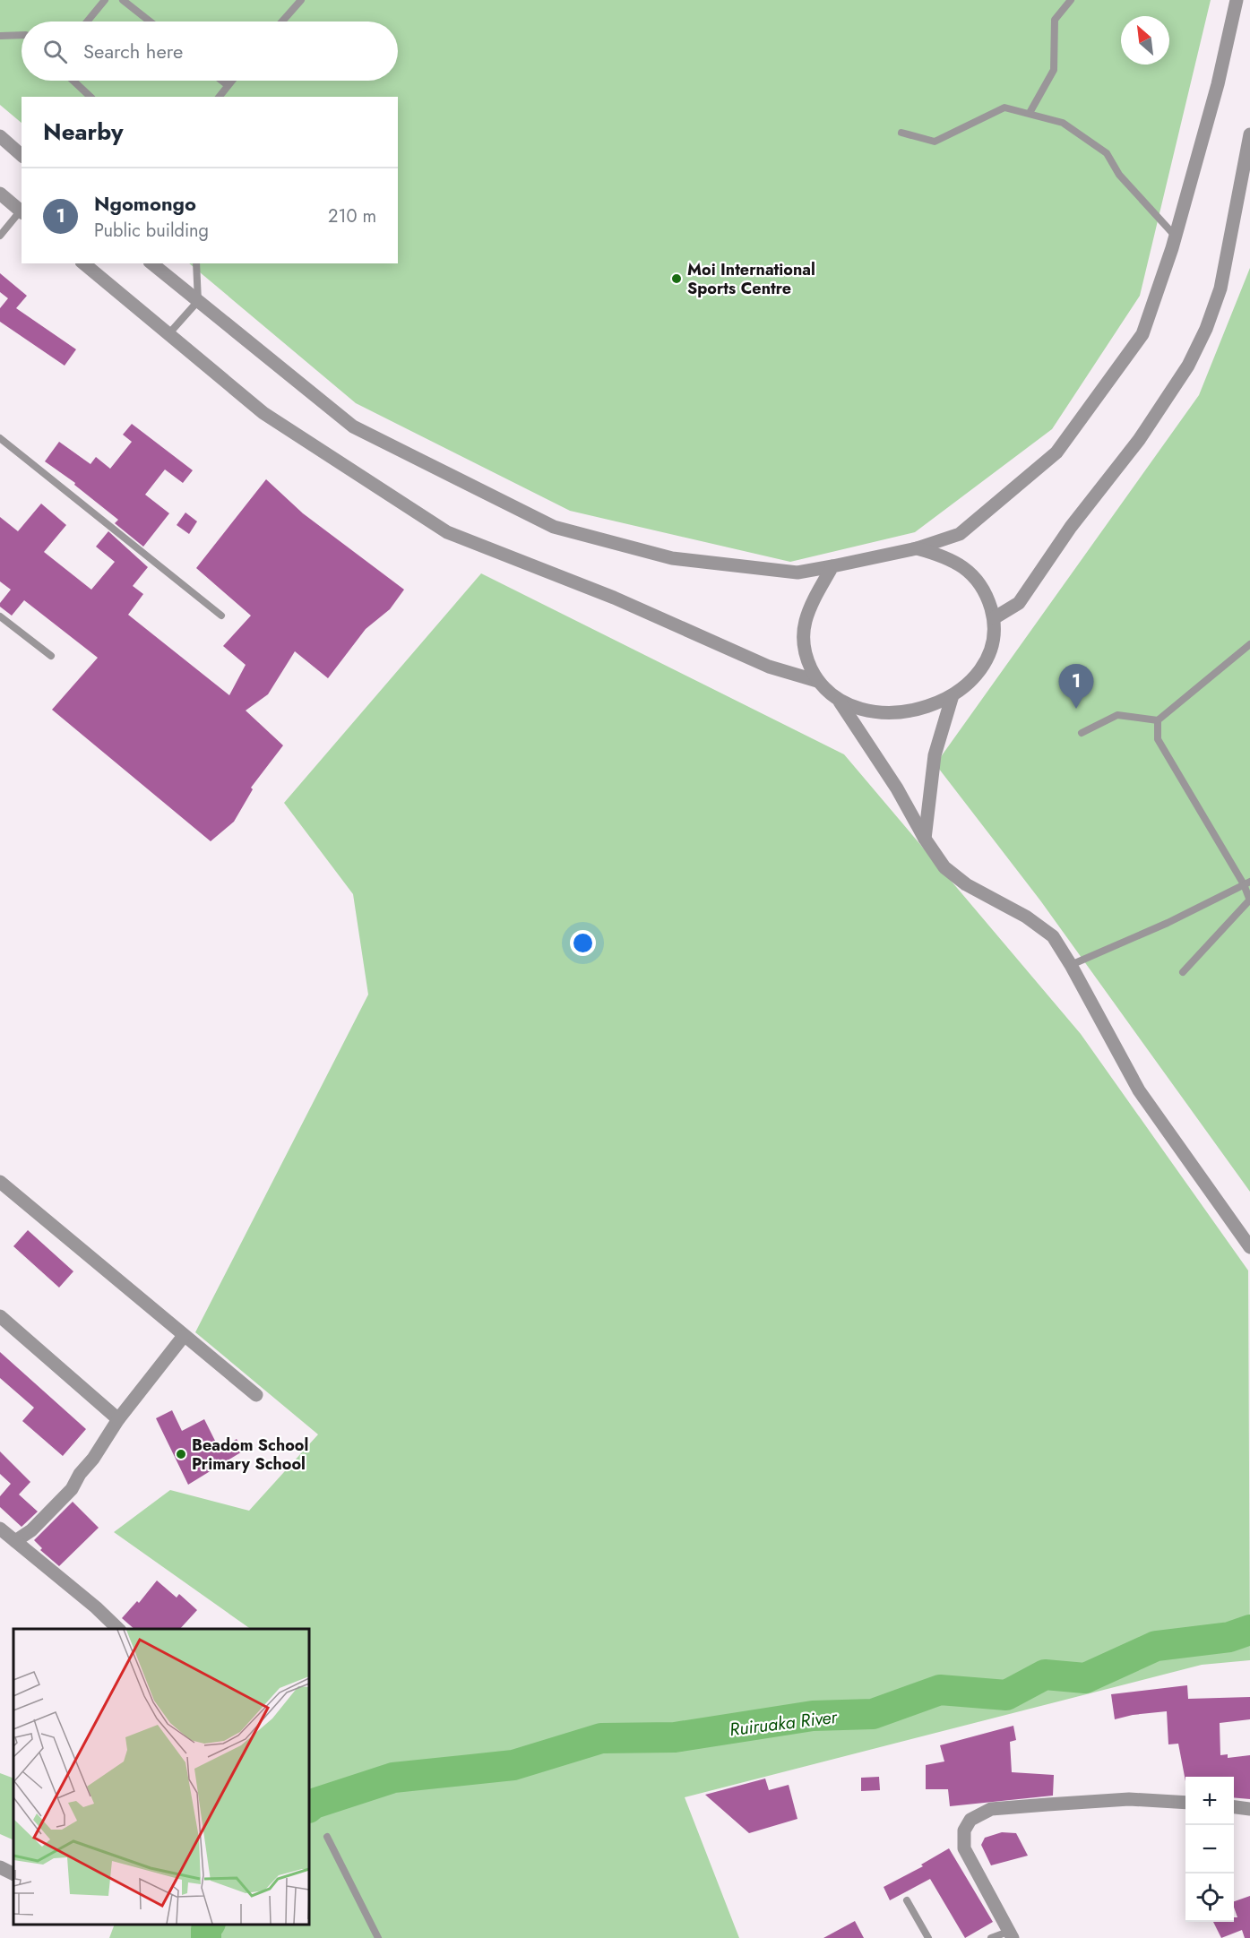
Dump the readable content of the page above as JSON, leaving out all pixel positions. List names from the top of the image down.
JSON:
{
  "water": ["Ruiruaka River"],
  "places": ["Moi International Sports Centre", "Beadom School Primary School"],
  "north": "top left",
  "page": {
    "search": "Search here",
    "heading": "Nearby",
    "list": [
      {
        "mark": "1",
        "name": "Ngomongo",
        "note": "Public building",
        "value": "210 m"
      }
    ],
    "pins": "1",
    "map_buttons": ["+", "−"]
  }
}
